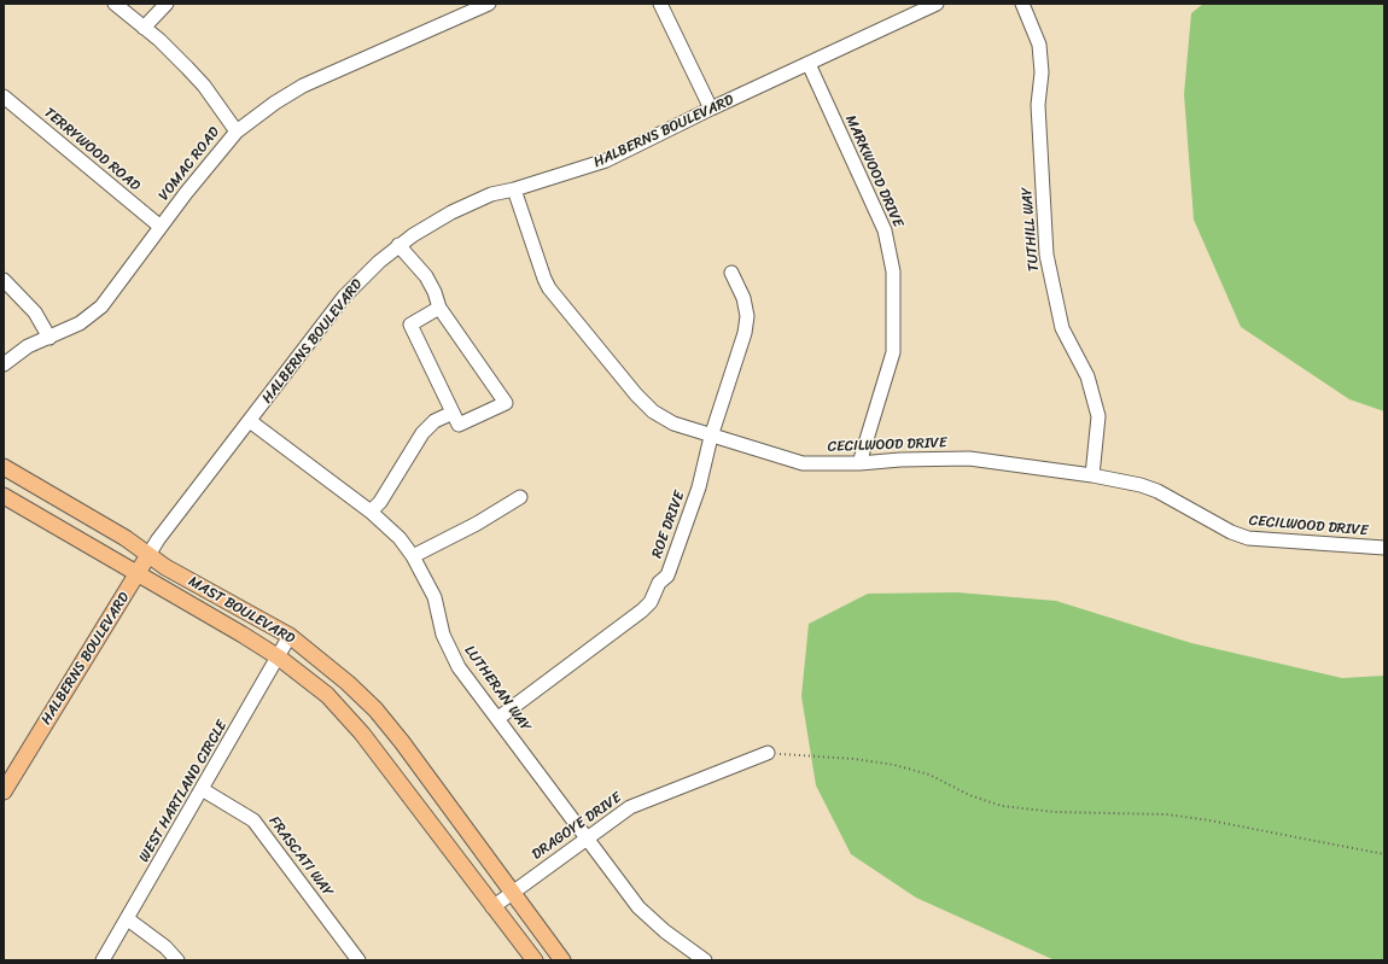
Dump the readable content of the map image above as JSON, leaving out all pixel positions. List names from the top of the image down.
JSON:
{
  "streets": {
    "main road": ["HALBERNS BOULEVARD", "MAST BOULEVARD"],
    "street": [
      "TERRYWOOD ROAD",
      "VOMAC ROAD",
      "MARKWOOD DRIVE",
      "TUTHILL WAY",
      "CECILWOOD DRIVE",
      "ROE DRIVE",
      "LUTHERAN WAY",
      "WEST HARTLAND CIRCLE",
      "DRAGOYE DRIVE",
      "FRASCATI WAY"
    ]
  },
  "crossings": [
    ["HALBERNS BOULEVARD", "MARKWOOD DRIVE"],
    ["HALBERNS BOULEVARD", "CECILWOOD DRIVE"],
    ["HALBERNS BOULEVARD", "MAST BOULEVARD"],
    ["HALBERNS BOULEVARD", "LUTHERAN WAY"],
    ["TERRYWOOD ROAD", "VOMAC ROAD"],
    ["MARKWOOD DRIVE", "CECILWOOD DRIVE"],
    ["TUTHILL WAY", "CECILWOOD DRIVE"],
    ["CECILWOOD DRIVE", "ROE DRIVE"],
    ["ROE DRIVE", "LUTHERAN WAY"],
    ["MAST BOULEVARD", "WEST HARTLAND CIRCLE"],
    ["MAST BOULEVARD", "DRAGOYE DRIVE"],
    ["LUTHERAN WAY", "DRAGOYE DRIVE"],
    ["WEST HARTLAND CIRCLE", "FRASCATI WAY"]
  ]
}
